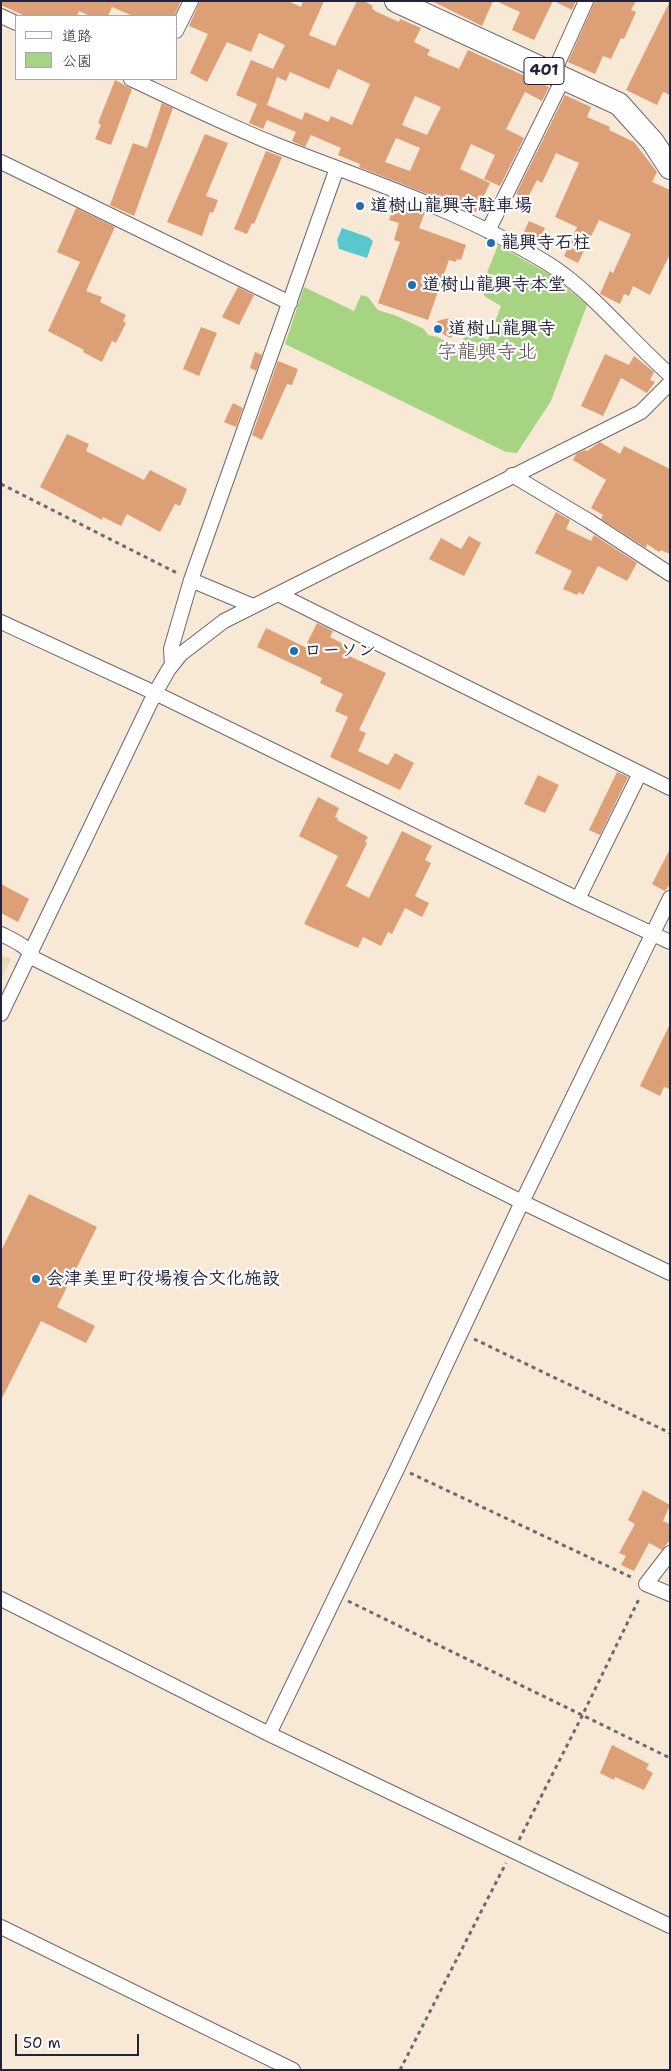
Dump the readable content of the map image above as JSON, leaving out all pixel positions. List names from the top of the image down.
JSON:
{
  "streets": {
    "highway": ["401"]
  },
  "districts": ["字龍興寺北"],
  "places": [
    "道樹山龍興寺駐車場",
    "龍興寺石柱",
    "道樹山龍興寺本堂",
    "道樹山龍興寺",
    "ローソン",
    "会津美里町役場複合文化施設"
  ],
  "legend": ["道路", "公園"],
  "scale_bar": "50 m"
}
